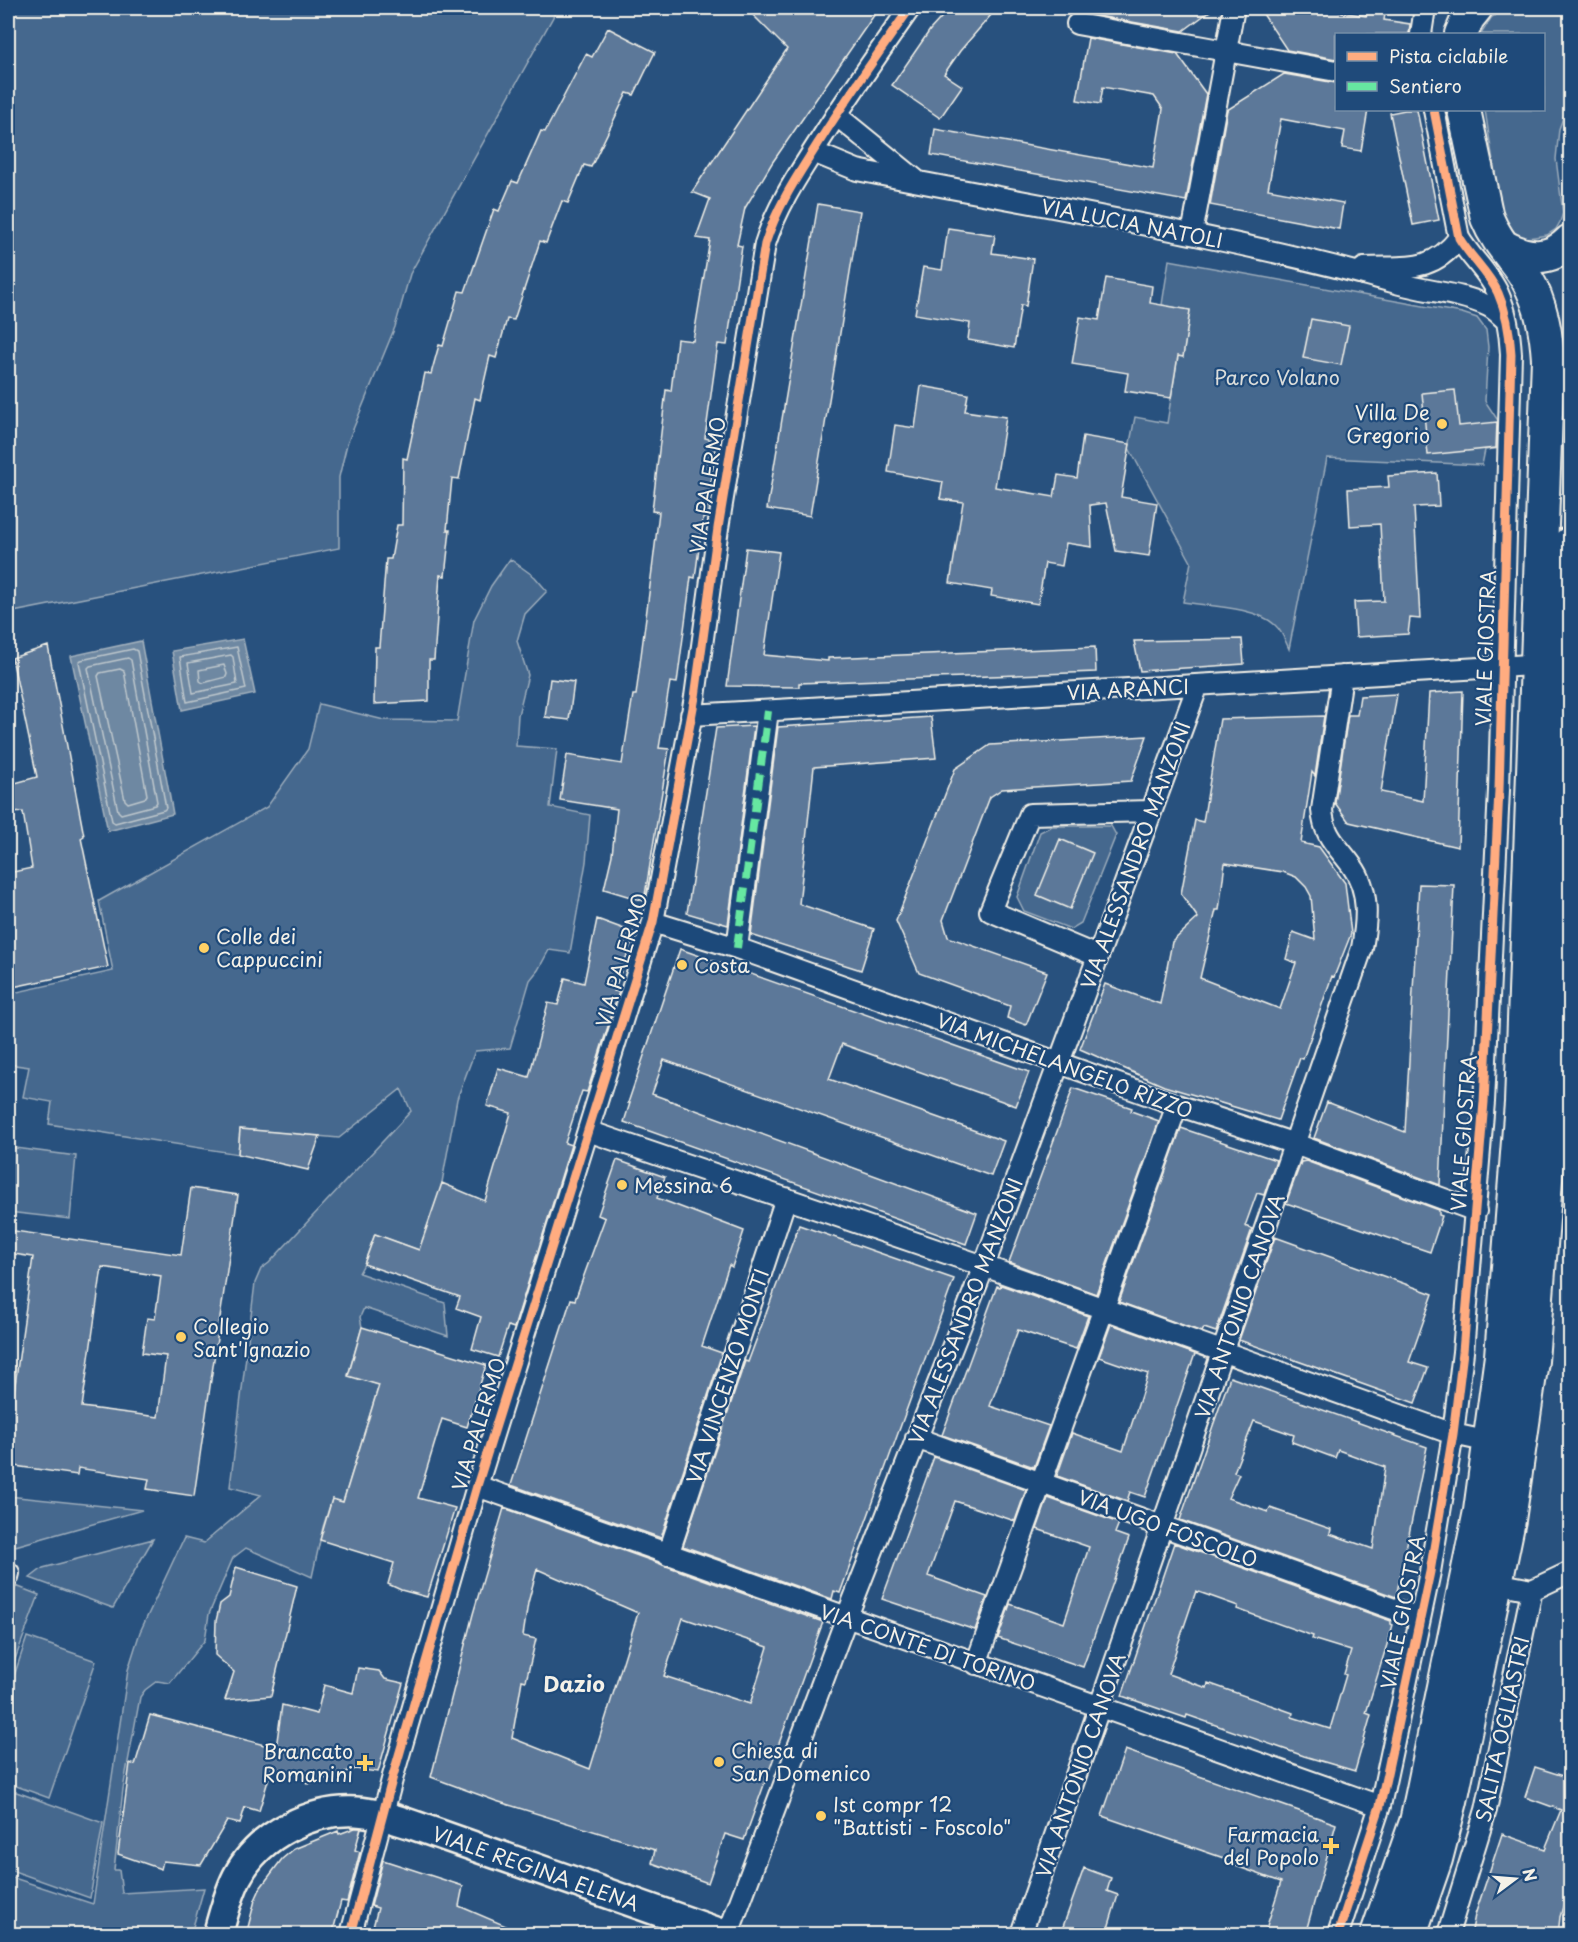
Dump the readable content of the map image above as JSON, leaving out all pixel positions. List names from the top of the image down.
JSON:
{
  "streets": {
    "main road": ["VIALE REGINA ELENA"],
    "street": [
      "VIA LUCIA NATOLI",
      "VIA PALERMO",
      "VIALE GIOSTRA",
      "VIA ARANCI",
      "VIA ALESSANDRO MANZONI",
      "VIA MICHELANGELO RIZZO",
      "VIA ANTONIO CANOVA",
      "VIA VINCENZO MONTI",
      "VIA UGO FOSCOLO",
      "VIA CONTE DI TORINO",
      "SALITA OGLIASTRI"
    ]
  },
  "crossings": [
    ["VIA LUCIA NATOLI", "VIA PALERMO"],
    ["VIA PALERMO", "VIA ARANCI"],
    ["VIA PALERMO", "VIA MICHELANGELO RIZZO"],
    ["VIA PALERMO", "VIA CONTE DI TORINO"],
    ["VIA PALERMO", "VIALE REGINA ELENA"],
    ["VIALE GIOSTRA", "VIA ARANCI"],
    ["VIALE GIOSTRA", "VIA MICHELANGELO RIZZO"],
    ["VIALE GIOSTRA", "VIA UGO FOSCOLO"],
    ["VIALE GIOSTRA", "VIA CONTE DI TORINO"],
    ["VIA ARANCI", "VIA ALESSANDRO MANZONI"],
    ["VIA ARANCI", "VIA ANTONIO CANOVA"],
    ["VIA ALESSANDRO MANZONI", "VIA MICHELANGELO RIZZO"],
    ["VIA ALESSANDRO MANZONI", "VIA UGO FOSCOLO"],
    ["VIA ALESSANDRO MANZONI", "VIA CONTE DI TORINO"],
    ["VIA MICHELANGELO RIZZO", "VIA ANTONIO CANOVA"],
    ["VIA ANTONIO CANOVA", "VIA UGO FOSCOLO"],
    ["VIA ANTONIO CANOVA", "VIA CONTE DI TORINO"],
    ["VIA VINCENZO MONTI", "VIA CONTE DI TORINO"]
  ],
  "districts": ["Dazio"],
  "parks": ["Parco Volano"],
  "places": {
    "other": [
      "Villa De Gregorio",
      "Colle dei Cappuccini",
      "Costa",
      "Messina 6",
      "Collegio Sant'Ignazio",
      "Chiesa di San Domenico",
      "Ist compr 12 \"Battisti - Foscolo\""
    ],
    "health": ["Brancato Romanini", "Farmacia del Popolo"]
  },
  "legend": ["Pista ciclabile", "Sentiero"],
  "north": "right"
}
